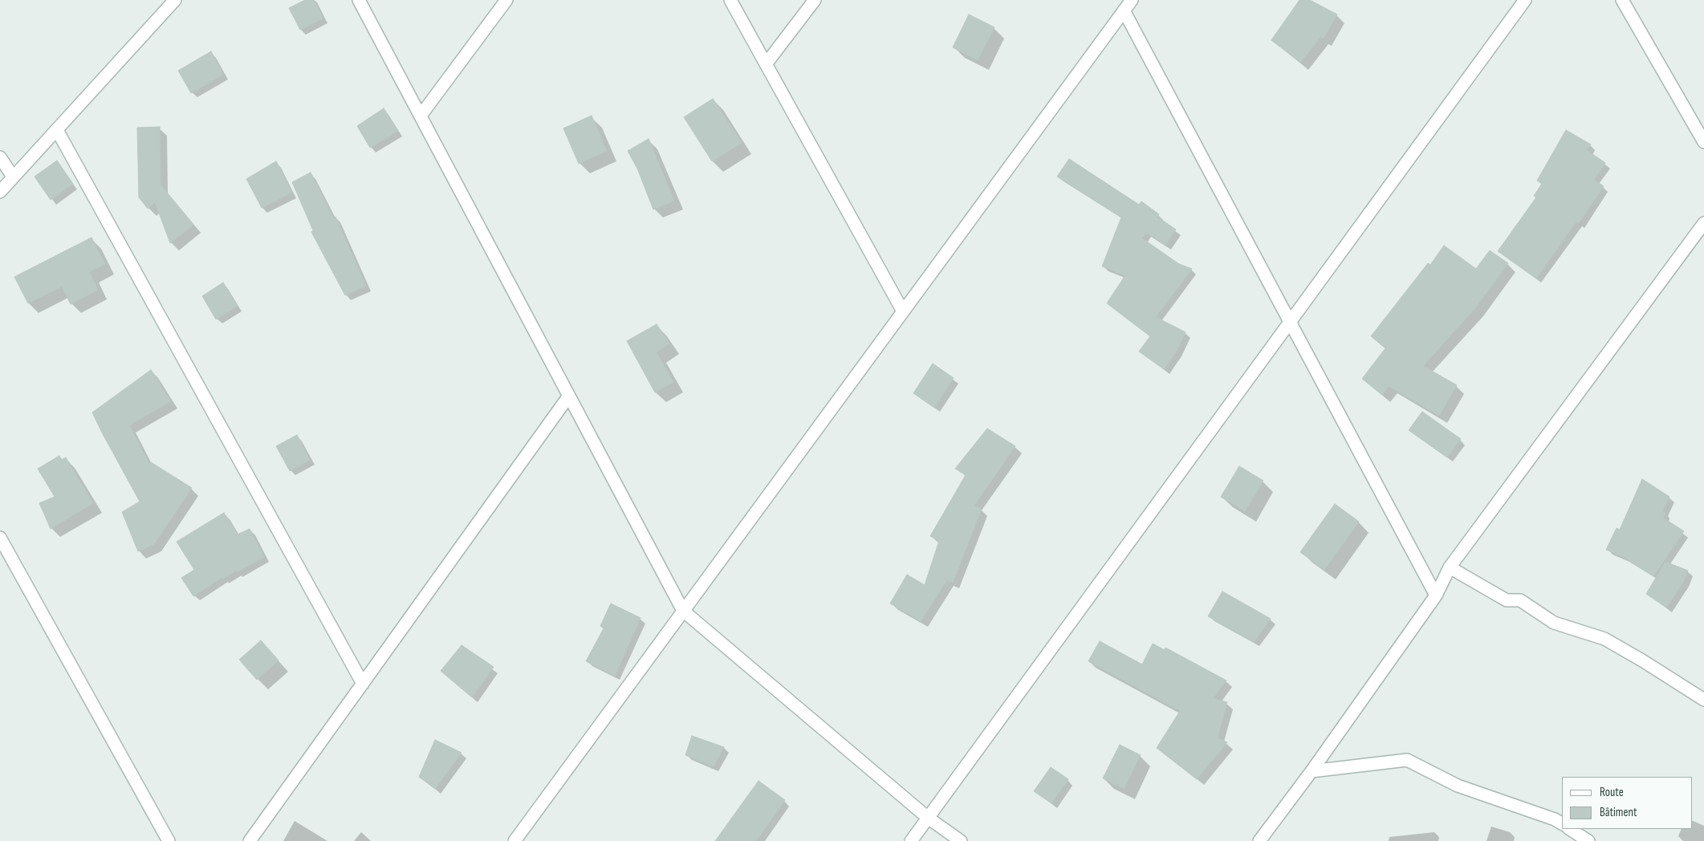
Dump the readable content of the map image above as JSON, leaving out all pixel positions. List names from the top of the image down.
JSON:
{
  "legend": ["Route", "Bâtiment"]
}
